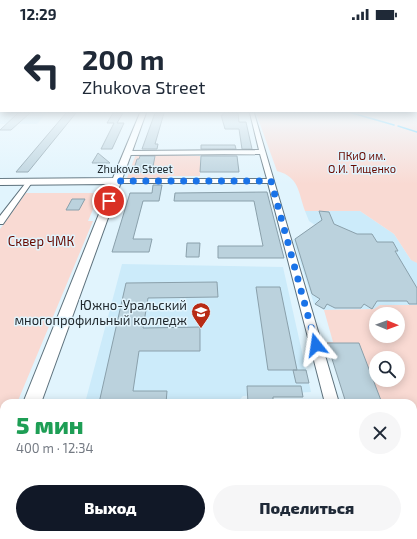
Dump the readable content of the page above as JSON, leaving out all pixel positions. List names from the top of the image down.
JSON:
{
  "streets": {
    "main road": ["Zhukova Street"]
  },
  "parks": ["ПКиО им. О.И. Тищенко", "Сквер ЧМК"],
  "places": {
    "school or university": ["Южно-Уральский многопрофильный колледж"]
  },
  "north": "right",
  "page": {
    "status": "12:29",
    "turn": ["200 m", "Zhukova Street"],
    "heading": ["5 мин", "400 m · 12:34"],
    "buttons": ["Выход", "Поделиться"]
  }
}
